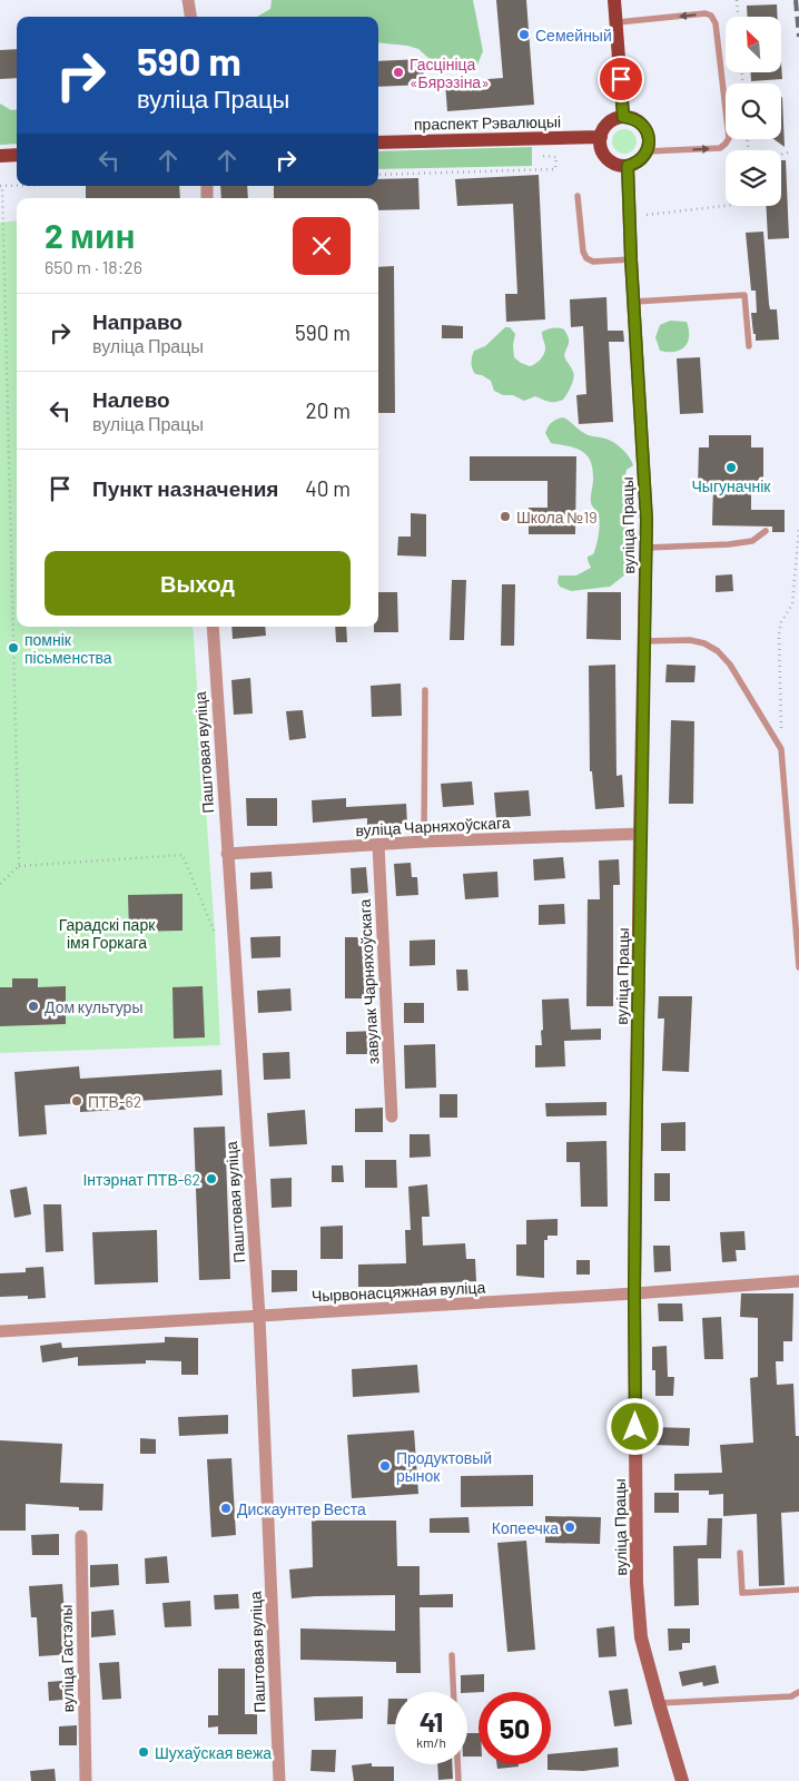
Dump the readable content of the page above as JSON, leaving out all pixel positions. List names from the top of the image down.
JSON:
{
  "streets": {
    "main road": ["праспект Рэвалюцыі", "вуліца Працы"],
    "street": [
      "Паштовая вуліца",
      "вуліца Чарняхоўскага",
      "завулак Чарняхоўскага",
      "Чырвонасцяжная вуліца",
      "вуліца Гастэлы"
    ]
  },
  "crossings": [
    ["праспект Рэвалюцыі", "вуліца Працы"],
    ["вуліца Працы", "вуліца Чарняхоўскага"],
    ["вуліца Працы", "Чырвонасцяжная вуліца"],
    ["Паштовая вуліца", "вуліца Чарняхоўскага"],
    ["Паштовая вуліца", "Чырвонасцяжная вуліца"],
    ["вуліца Чарняхоўскага", "завулак Чарняхоўскага"]
  ],
  "parks": ["Гарадскі парк імя Горкага"],
  "places": [
    "Семейный",
    "Гасцініца «Бярэзіна»",
    "Чыгуначнік",
    "Школа №19",
    "помнік пісьменства",
    "Дом культуры",
    "ПТВ-62",
    "Інтэрнат ПТВ-62",
    "Продуктовый рынок",
    "Дискаунтер Веста",
    "Копеечка",
    "Шухаўская вежа"
  ],
  "north": "top left",
  "page": {
    "turn": ["590 m", "вуліца Працы"],
    "heading": ["2 мин", "650 m · 18:26"],
    "list": [
      {
        "name": "Направо",
        "note": "вуліца Працы",
        "value": "590 m"
      },
      {
        "name": "Налево",
        "note": "вуліца Працы",
        "value": "20 m"
      },
      {
        "name": "Пункт назначения",
        "value": "40 m"
      }
    ],
    "buttons": "Выход",
    "speed": "41 km/h",
    "limit": "50"
  }
}
